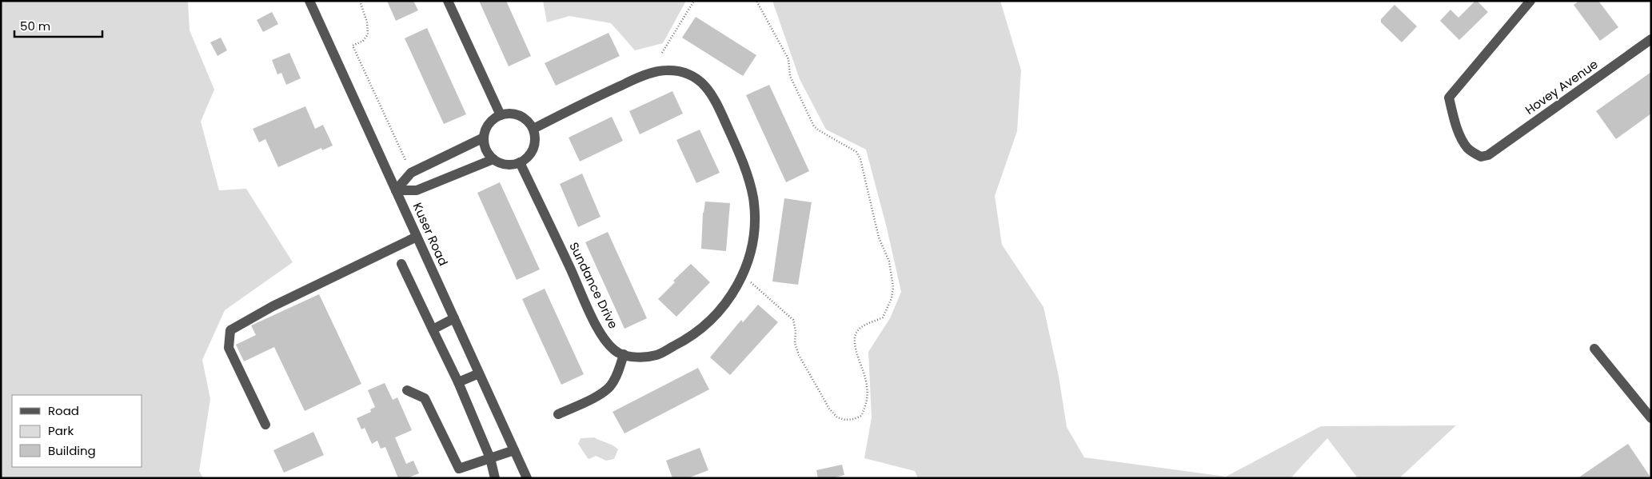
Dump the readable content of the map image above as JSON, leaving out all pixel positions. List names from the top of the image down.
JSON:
{
  "streets": {
    "street": ["Hovey Avenue", "Kuser Road", "Sundance Drive"]
  },
  "legend": ["Road", "Park", "Building"],
  "scale_bar": "50 m"
}
